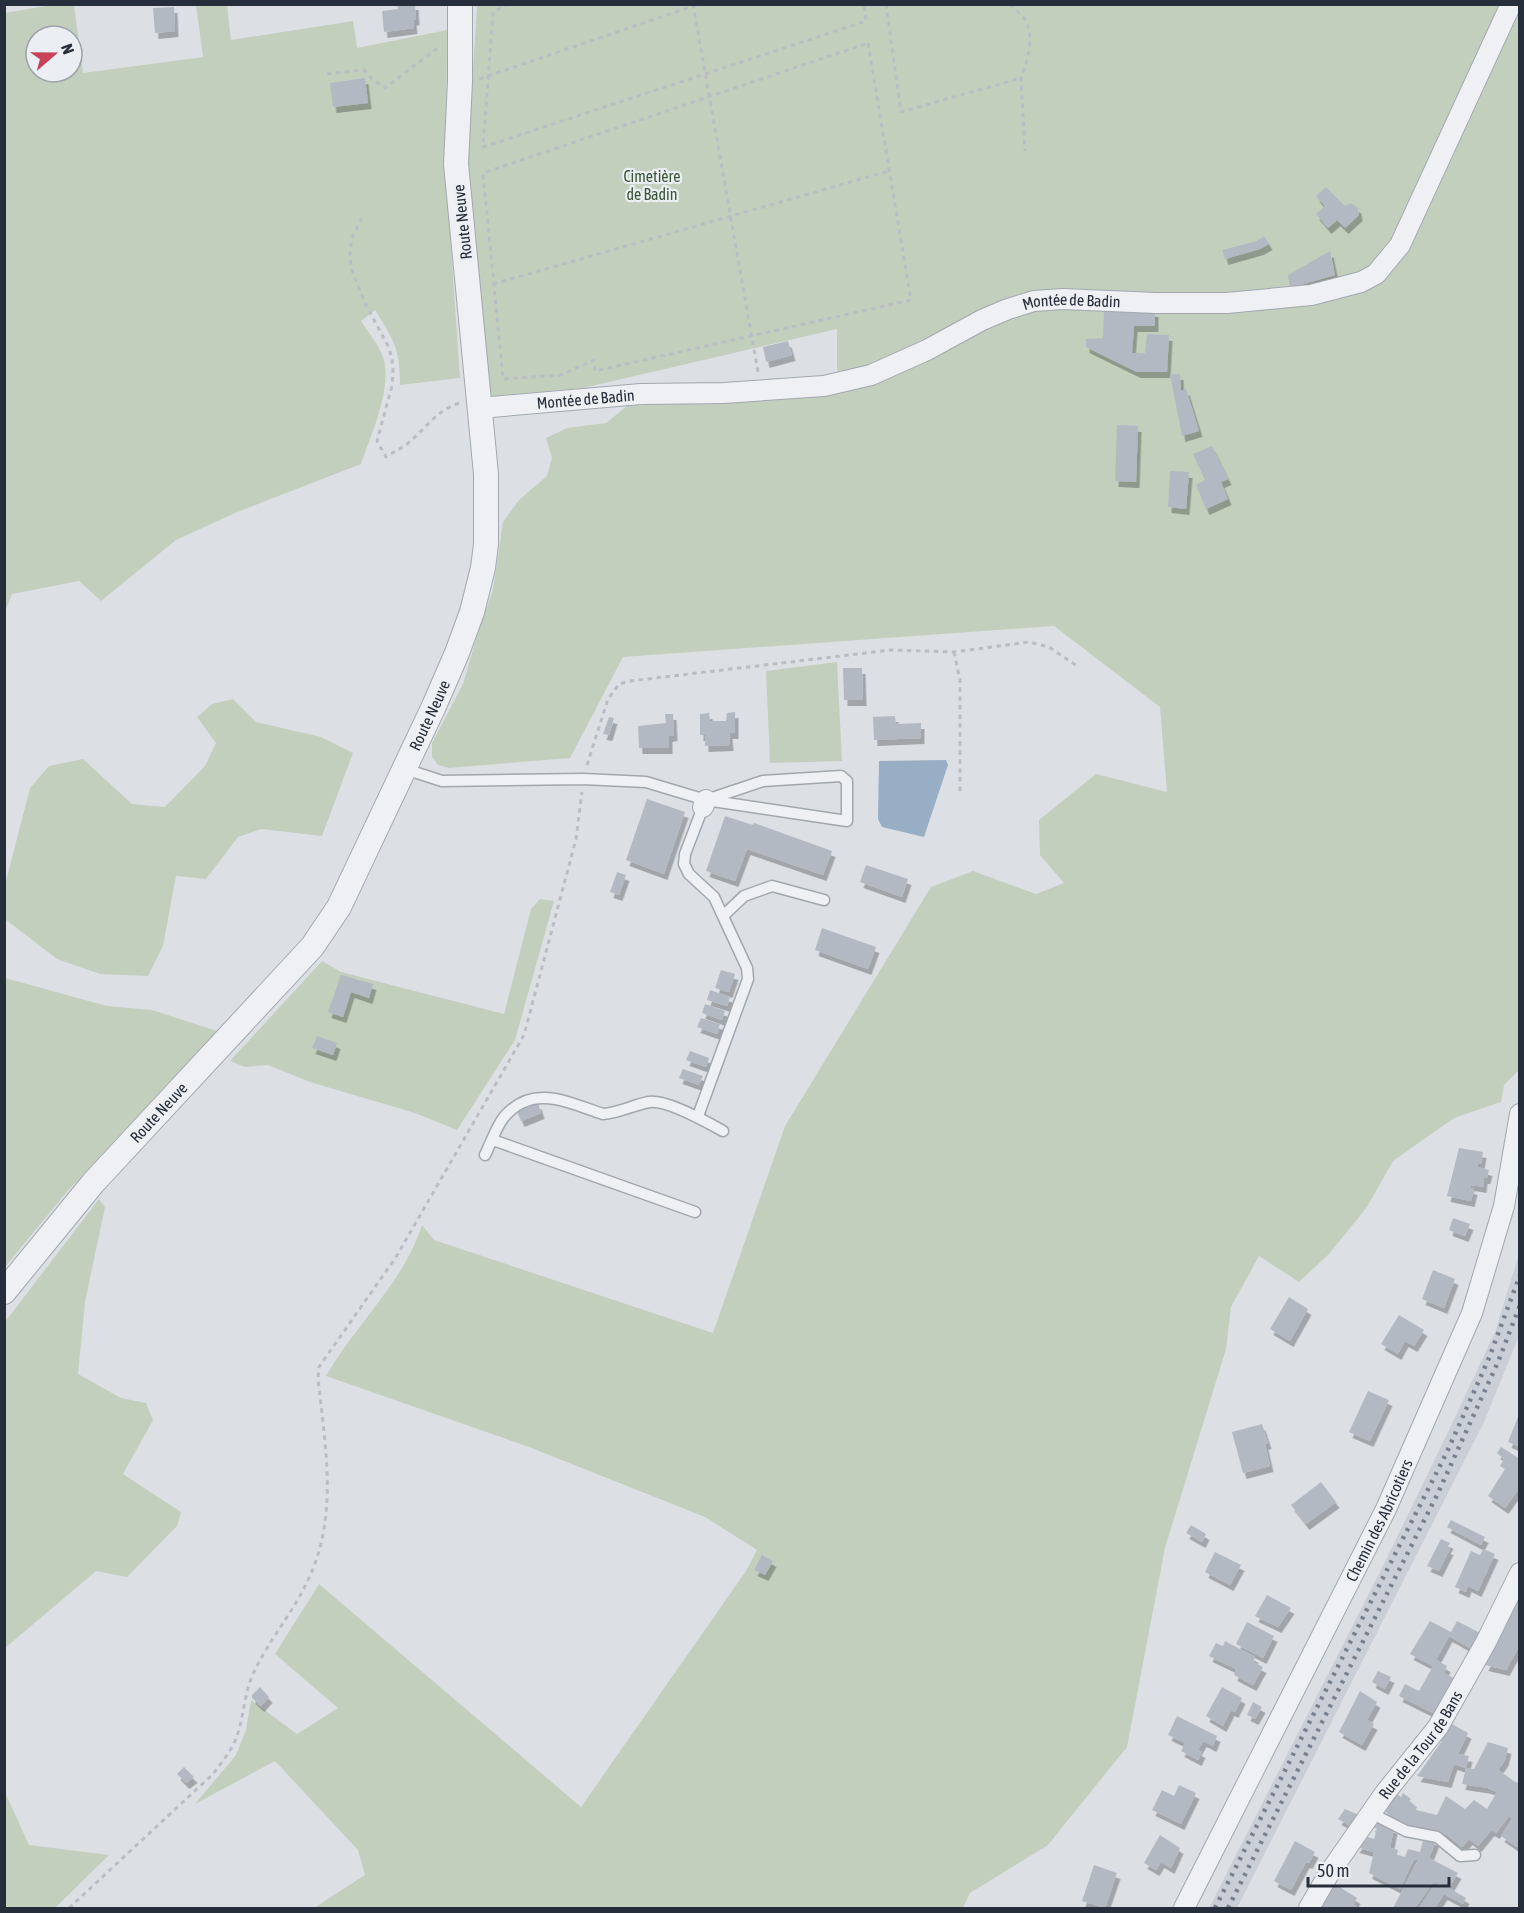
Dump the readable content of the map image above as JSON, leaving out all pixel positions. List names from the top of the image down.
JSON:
{
  "streets": {
    "street": [
      "Route Neuve",
      "Montée de Badin",
      "Chemin des Abricotiers",
      "Rue de la Tour de Bans"
    ]
  },
  "crossings": [
    ["Route Neuve", "Montée de Badin"]
  ],
  "parks": ["Cimetière de Badin"],
  "scale_bar": "50 m",
  "north": "right"
}
